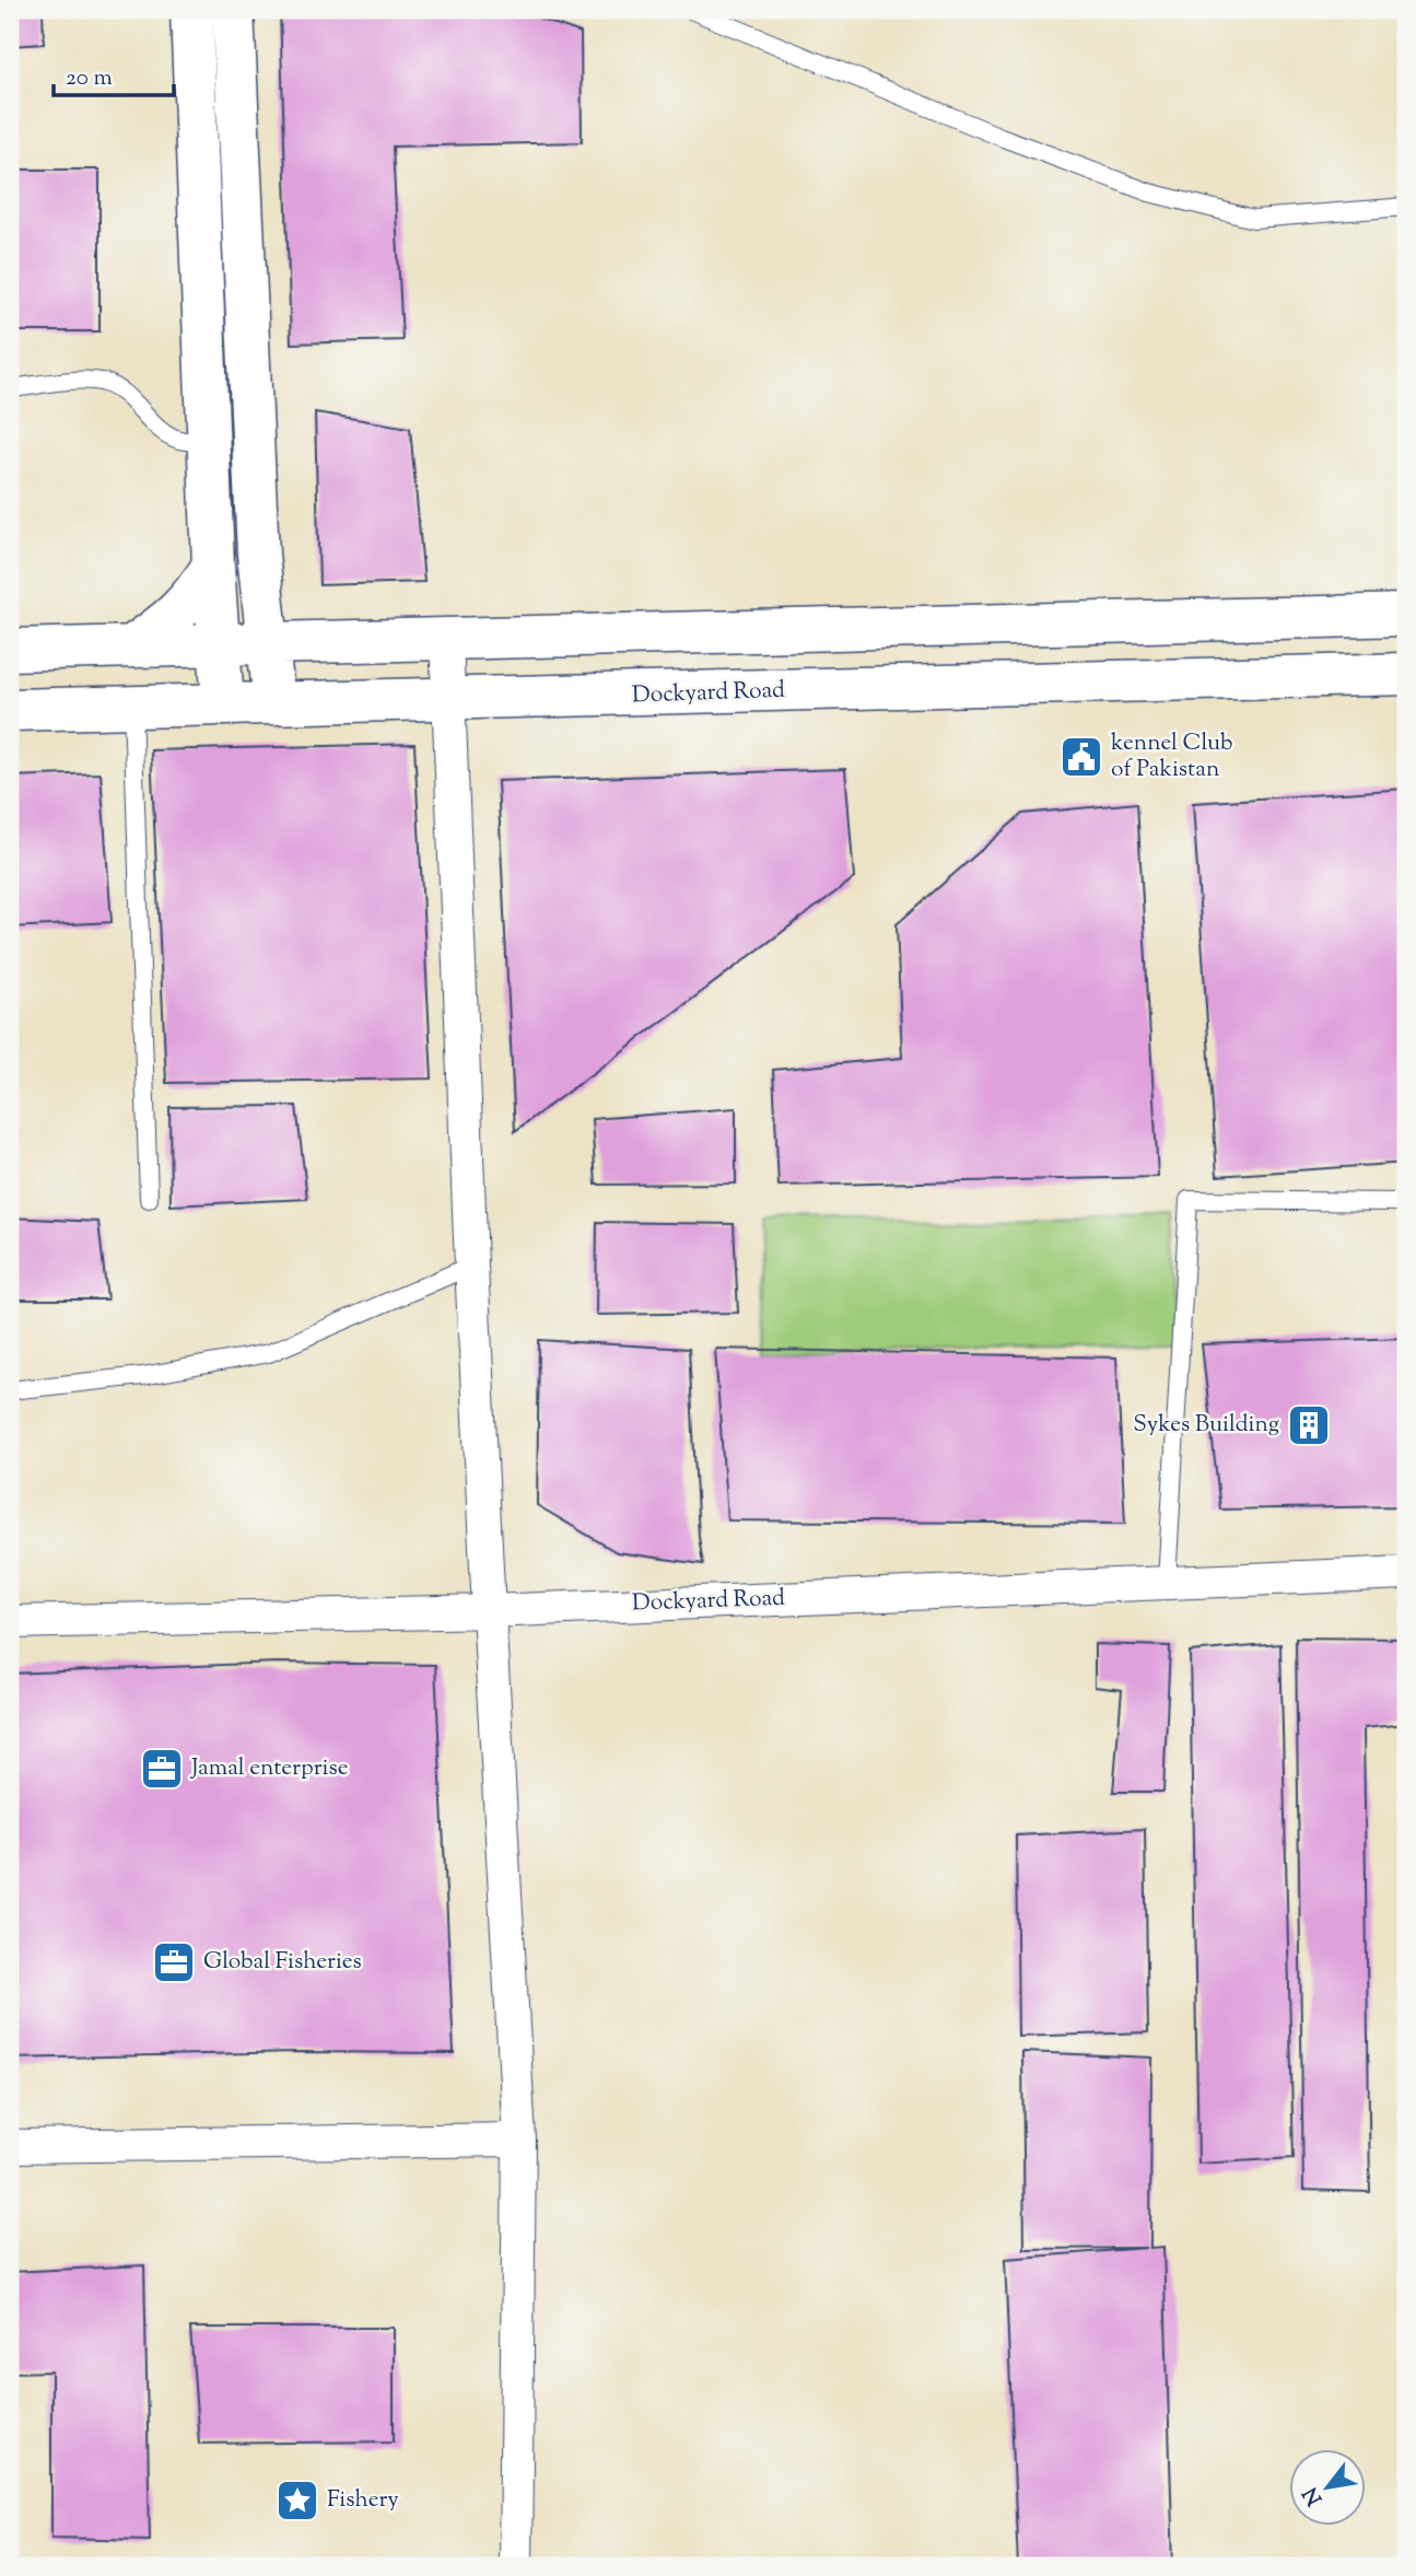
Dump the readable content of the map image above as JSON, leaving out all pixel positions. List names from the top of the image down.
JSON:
{
  "streets": {
    "street": ["Dockyard Road"]
  },
  "places": {
    "public building": ["kennel Club of Pakistan"],
    "building": ["Sykes Building"],
    "office": ["Jamal enterprise", "Global Fisheries"],
    "place": ["Fishery"]
  },
  "scale_bar": "20 m",
  "north": "bottom left"
}
